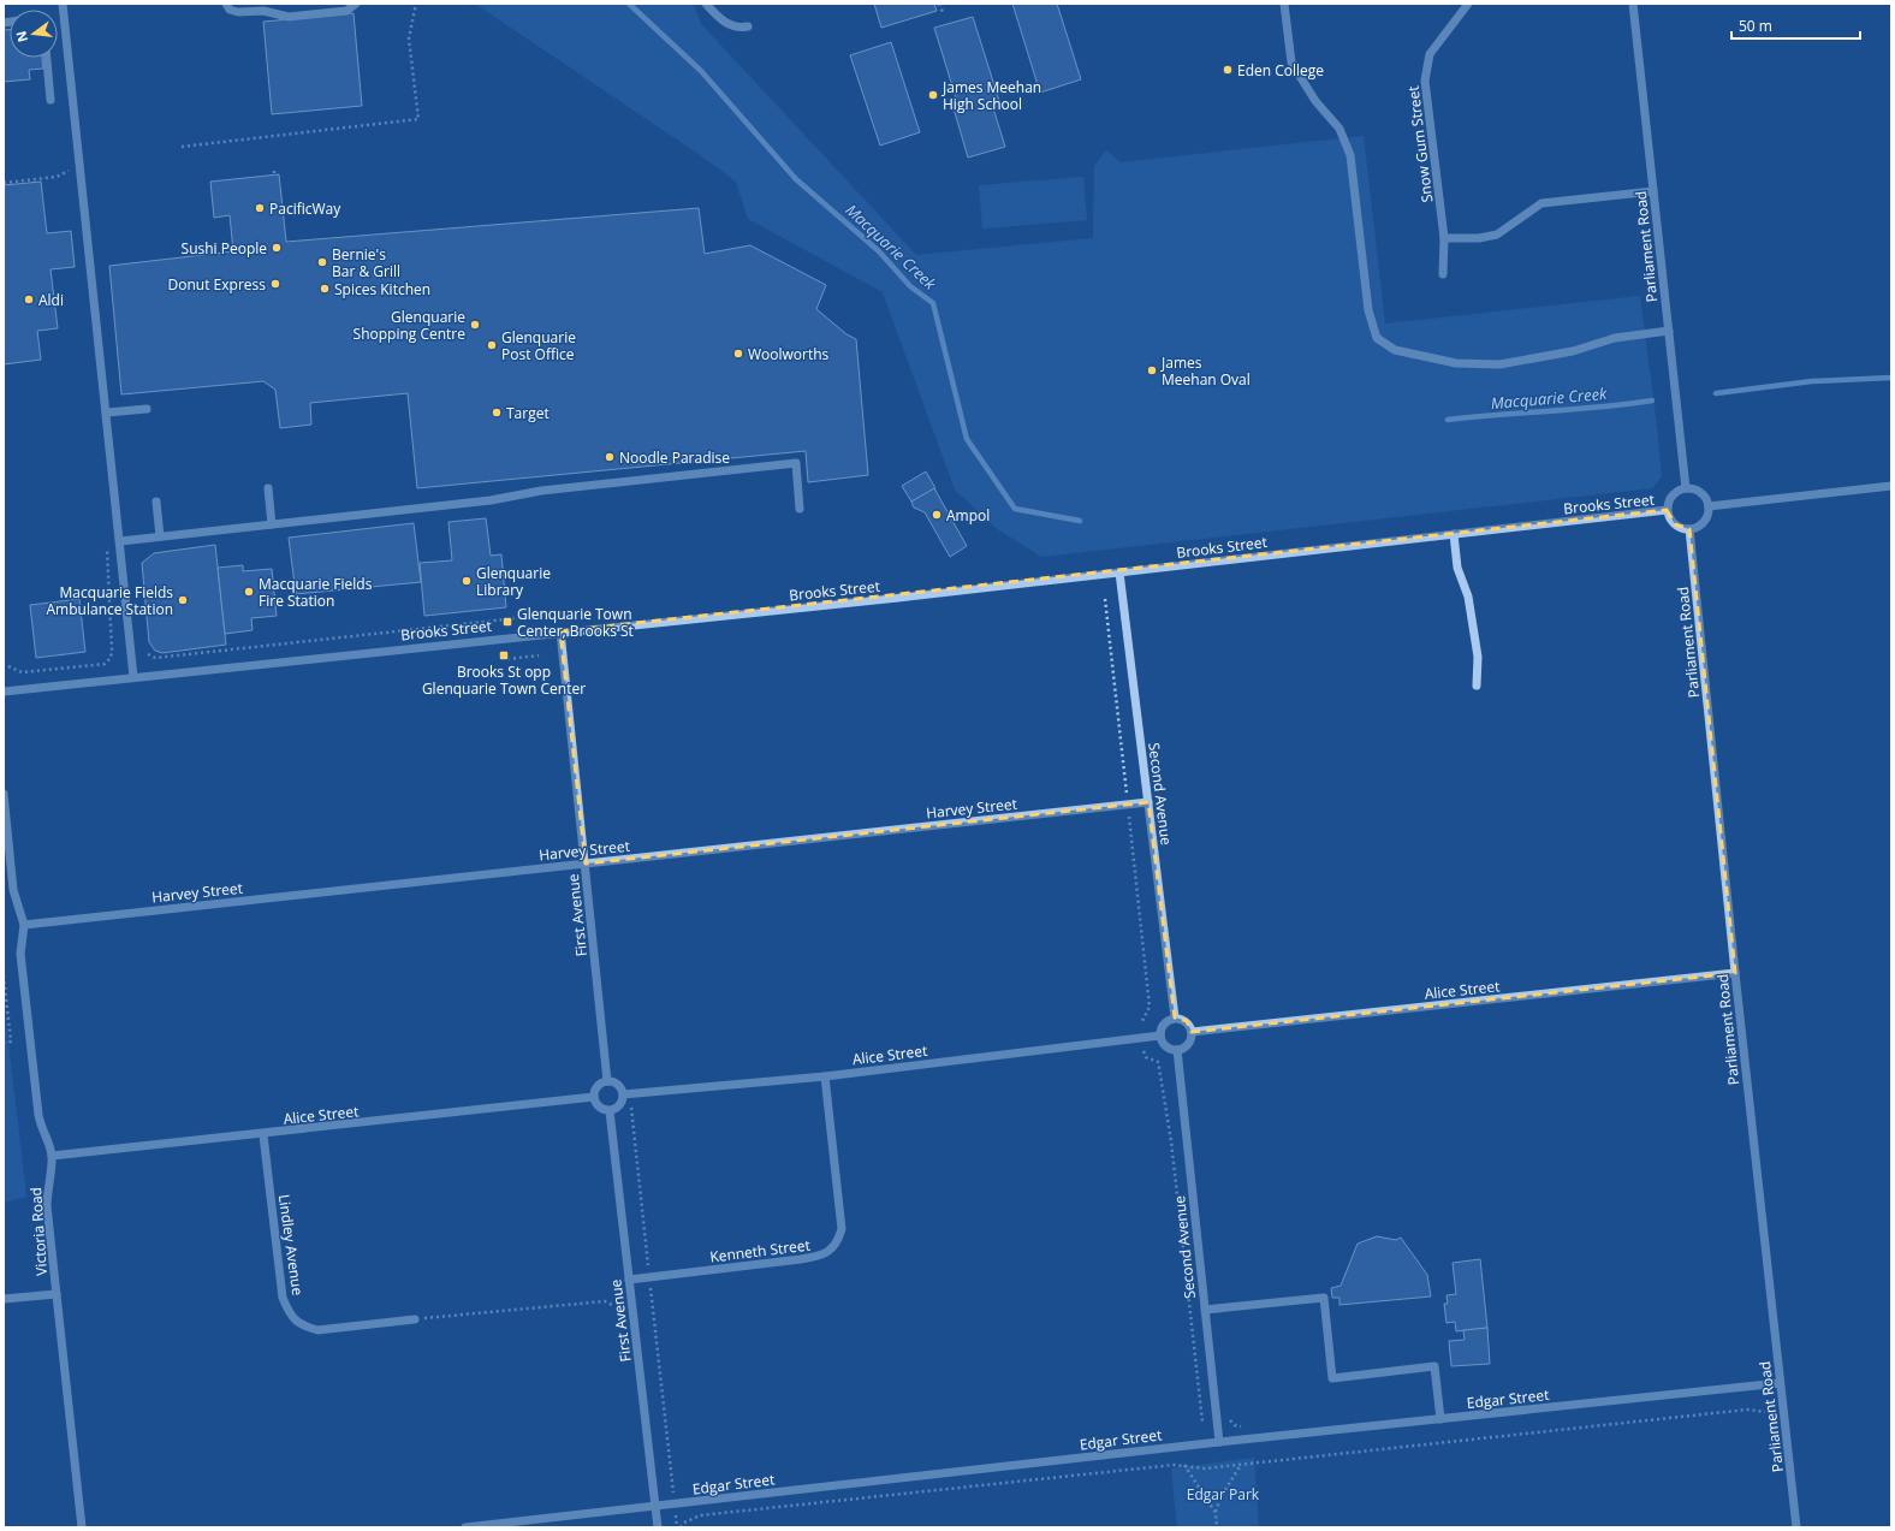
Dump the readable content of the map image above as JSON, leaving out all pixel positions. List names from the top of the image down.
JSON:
{
  "streets": {
    "street": [
      "Snow Gum Street",
      "Parliament Road",
      "Brooks Street",
      "Second Avenue",
      "Harvey Street",
      "First Avenue",
      "Alice Street",
      "Victoria Road",
      "Lindley Avenue",
      "Kenneth Street",
      "Edgar Street"
    ]
  },
  "crossings": [
    ["Parliament Road", "Brooks Street"],
    ["Parliament Road", "Alice Street"],
    ["Parliament Road", "Edgar Street"],
    ["Brooks Street", "Second Avenue"],
    ["Brooks Street", "First Avenue"],
    ["Second Avenue", "Harvey Street"],
    ["Second Avenue", "Alice Street"],
    ["Second Avenue", "Edgar Street"],
    ["Harvey Street", "First Avenue"],
    ["Harvey Street", "Victoria Road"],
    ["First Avenue", "Alice Street"],
    ["First Avenue", "Kenneth Street"],
    ["First Avenue", "Edgar Street"],
    ["Alice Street", "Victoria Road"],
    ["Alice Street", "Lindley Avenue"],
    ["Alice Street", "Kenneth Street"]
  ],
  "water": ["Macquarie Creek"],
  "parks": ["Edgar Park"],
  "places": {
    "other": [
      "Eden College",
      "James Meehan High School",
      "PacificWay",
      "Sushi People",
      "Bernie's Bar & Grill",
      "Donut Express",
      "Spices Kitchen",
      "Aldi",
      "Glenquarie Shopping Centre",
      "Glenquarie Post Office",
      "Woolworths",
      "James Meehan Oval",
      "Target",
      "Noodle Paradise",
      "Ampol",
      "Glenquarie Library",
      "Macquarie Fields Fire Station",
      "Macquarie Fields Ambulance Station"
    ],
    "transit": ["Glenquarie Town Center, Brooks St", "Brooks St opp Glenquarie Town Center"]
  },
  "scale_bar": "50 m",
  "north": "left"
}
